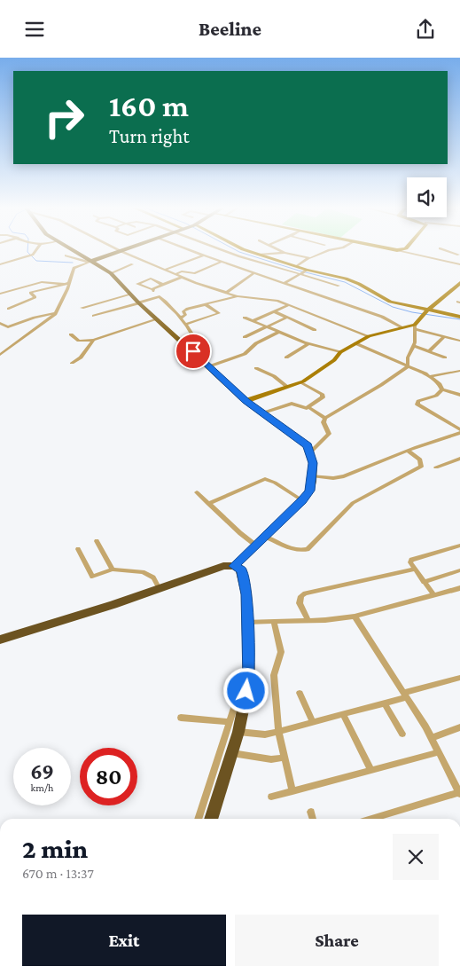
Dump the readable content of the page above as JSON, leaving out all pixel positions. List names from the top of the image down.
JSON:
{
  "page": {
    "header": "Beeline",
    "turn": ["160 m", "Turn right"],
    "speed": "69 km/h",
    "limit": "80",
    "heading": ["2 min", "670 m · 13:37"],
    "buttons": ["Exit", "Share"]
  }
}
